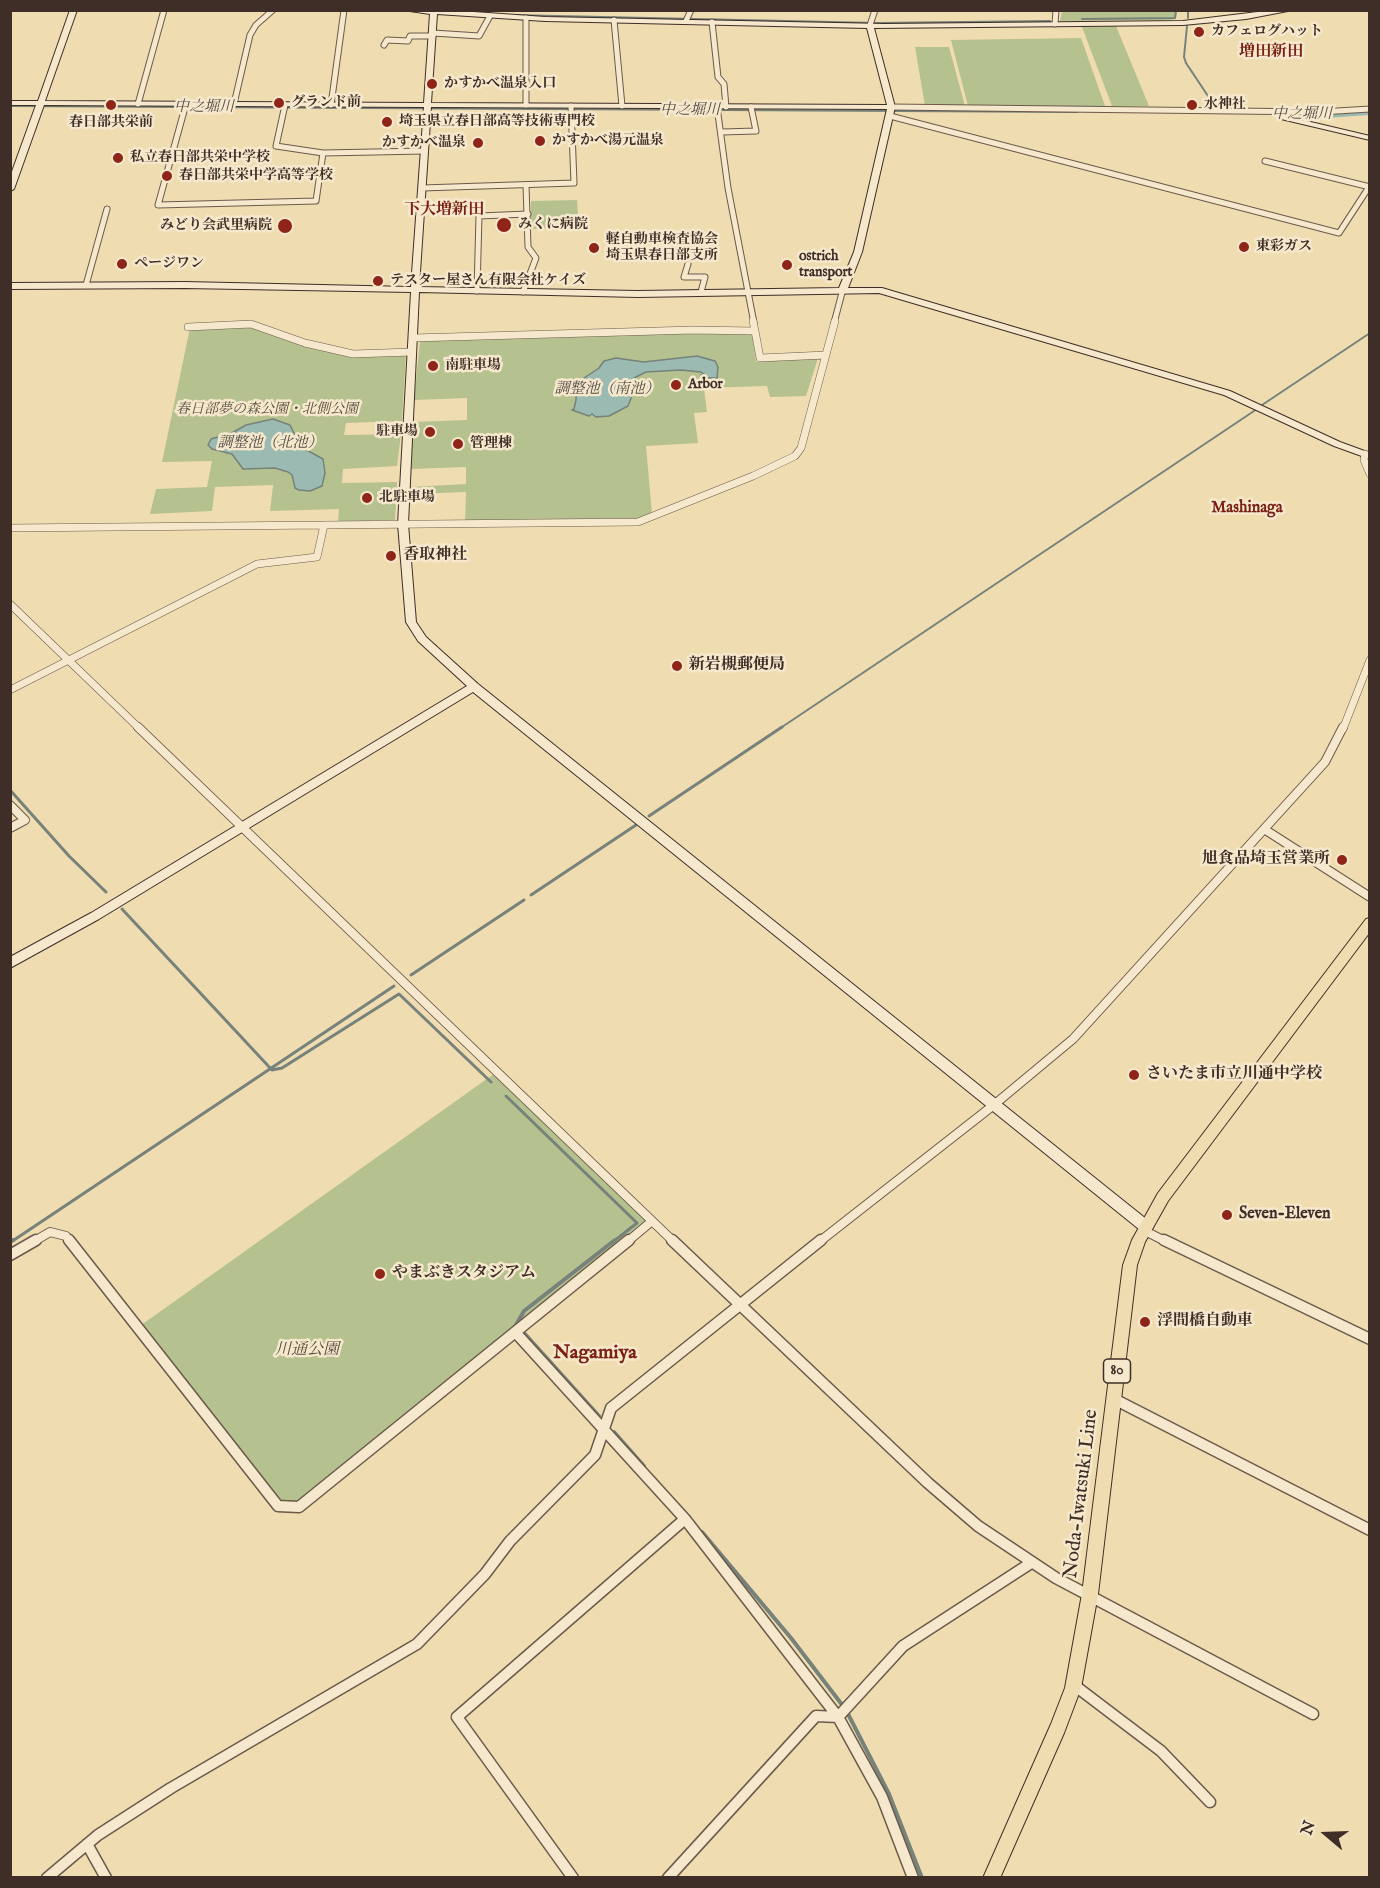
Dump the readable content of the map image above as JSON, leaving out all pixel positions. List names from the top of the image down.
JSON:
{
  "streets": {
    "main road": ["80", "Noda-Iwatsuki Line"]
  },
  "districts": [
    "増田新田",
    "下大増新田",
    "Mashinaga",
    "Nagamiya"
  ],
  "water": ["中之堀川", "調整池（南池）", "調整池（北池）"],
  "parks": ["春日部夢の森公園・北側公園", "川通公園"],
  "places": [
    "カフェログハット",
    "かすかべ温泉入口",
    "グランド前",
    "春日部共栄前",
    "水神社",
    "埼玉県立春日部高等技術専門校",
    "かすかべ湯元温泉",
    "かすかべ温泉",
    "私立春日部共栄中学校",
    "春日部共栄中学高等学校",
    "みくに病院",
    "みどり会武里病院",
    "東彩ガス",
    "軽自動車検査協会 埼玉県春日部支所",
    "ページワン",
    "ostrich transport",
    "テスター屋さん有限会社ケイズ",
    "南駐車場",
    "Arbor",
    "駐車場",
    "管理棟",
    "北駐車場",
    "香取神社",
    "新岩槻郵便局",
    "旭食品埼玉営業所",
    "さいたま市立川通中学校",
    "Seven-Eleven",
    "やまぶきスタジアム",
    "浮間橋自動車"
  ],
  "north": "left"
}
